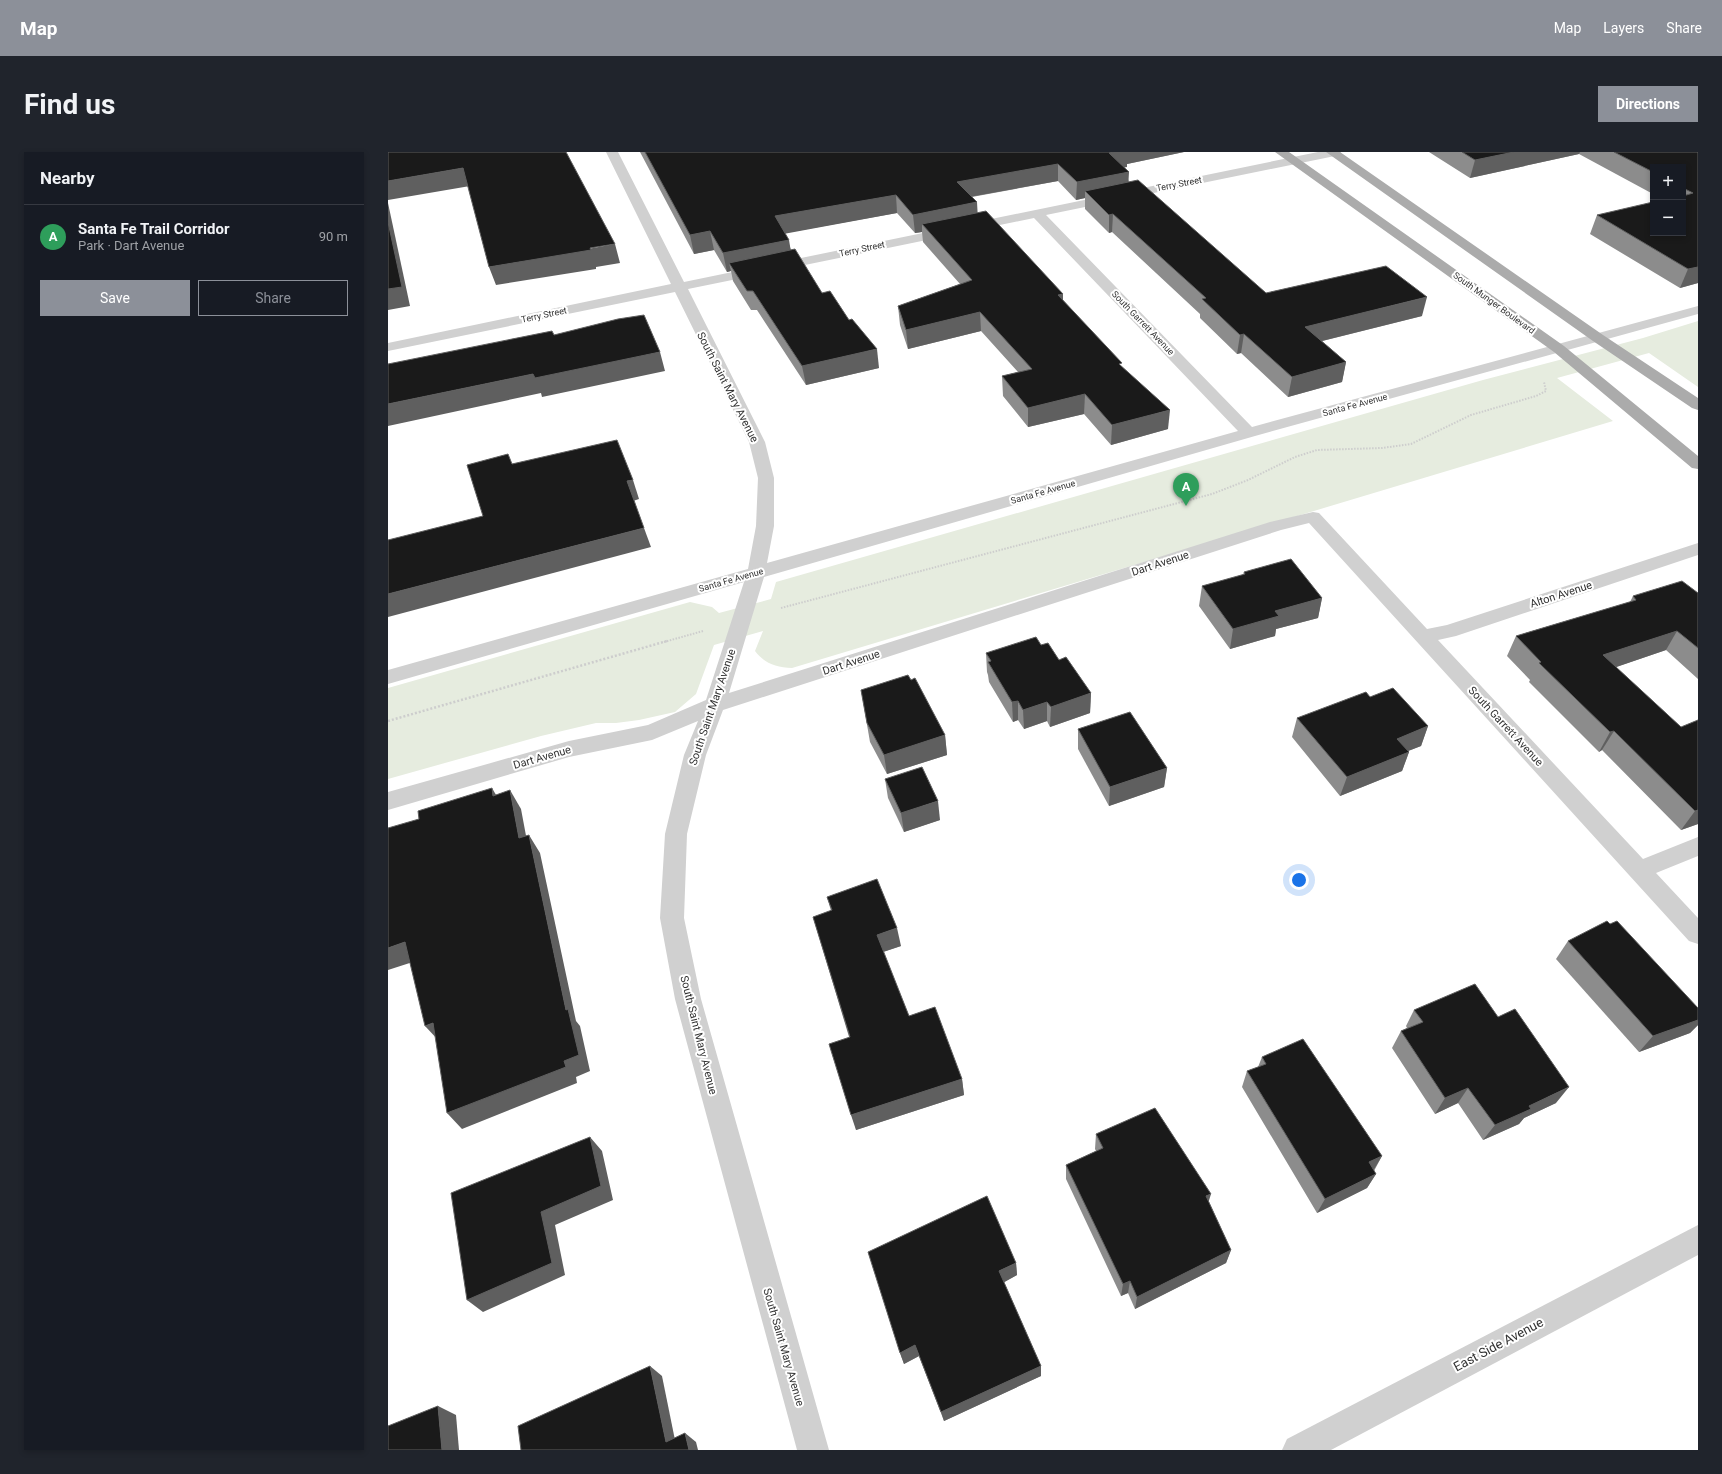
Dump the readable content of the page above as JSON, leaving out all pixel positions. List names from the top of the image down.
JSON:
{
  "streets": {
    "main road": ["South Munger Boulevard"],
    "street": [
      "Terry Street",
      "South Garrett Avenue",
      "South Saint Mary Avenue",
      "Santa Fe Avenue",
      "Dart Avenue",
      "Alton Avenue",
      "East Side Avenue"
    ]
  },
  "crossings": [
    ["Terry Street", "South Munger Boulevard"],
    ["Terry Street", "South Garrett Avenue"],
    ["Terry Street", "South Saint Mary Avenue"],
    ["South Munger Boulevard", "Santa Fe Avenue"],
    ["South Garrett Avenue", "Santa Fe Avenue"],
    ["South Garrett Avenue", "Dart Avenue"],
    ["South Garrett Avenue", "Alton Avenue"],
    ["South Saint Mary Avenue", "Santa Fe Avenue"],
    ["South Saint Mary Avenue", "Dart Avenue"]
  ],
  "page": {
    "header": "Map",
    "nav": ["Map", "Layers", "Share"],
    "buttons": [
      "Directions",
      ["Save", "Share"]
    ],
    "title": "Find us",
    "heading": "Nearby",
    "map_buttons": ["+", "−"],
    "list": [
      {
        "mark": "A",
        "name": "Santa Fe Trail Corridor",
        "note": "Park · Dart Avenue",
        "value": "90 m"
      }
    ],
    "pins": "A"
  }
}
